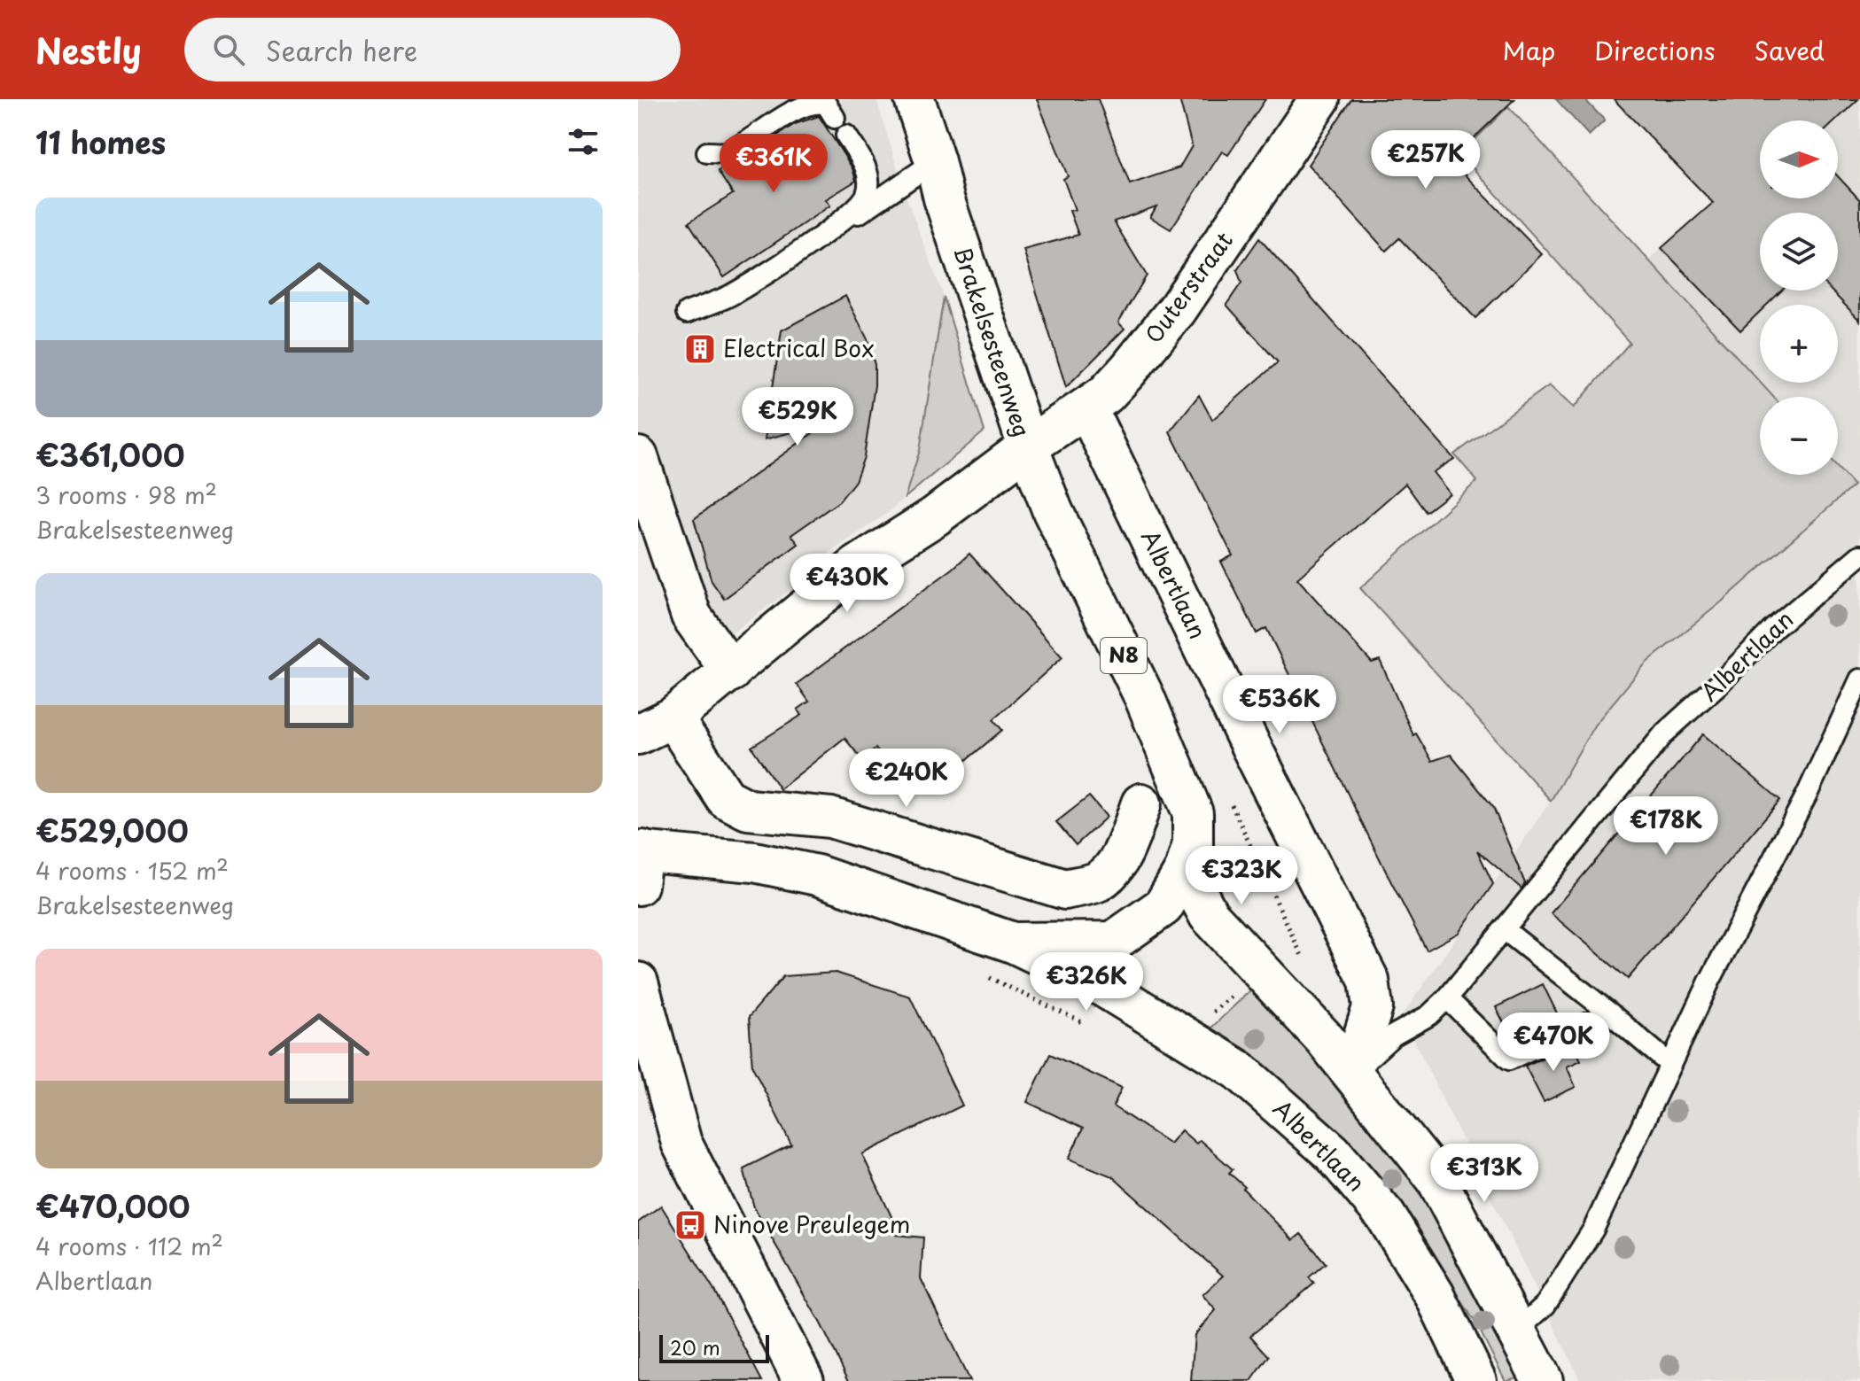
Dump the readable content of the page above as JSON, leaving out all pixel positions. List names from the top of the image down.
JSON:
{
  "streets": {
    "street": [
      "Outerstraat",
      "Brakelsesteenweg",
      "Albertlaan",
      "N8"
    ]
  },
  "crossings": [
    ["Outerstraat", "Brakelsesteenweg"],
    ["Outerstraat", "Albertlaan"],
    ["Brakelsesteenweg", "Albertlaan"]
  ],
  "places": {
    "building": ["Electrical Box"],
    "bus stop": ["Ninove Preulegem"]
  },
  "scale_bar": "20 m",
  "north": "right",
  "page": {
    "header": "Nestly",
    "search": "Search here",
    "nav": ["Map", "Directions", "Saved"],
    "heading": "11 homes",
    "map_buttons": ["+", "−"],
    "price": [
      "€257K",
      "€361K",
      "€529K",
      "€430K",
      "€536K",
      "€240K",
      "€178K",
      "€323K",
      "€326K",
      "€470K",
      "€313K"
    ],
    "list": [
      {
        "name": "€361,000",
        "note": "3 rooms · 98 m² · Brakelsesteenweg"
      },
      {
        "name": "€529,000",
        "note": "4 rooms · 152 m² · Brakelsesteenweg"
      },
      {
        "name": "€470,000",
        "note": "4 rooms · 112 m² · Albertlaan"
      }
    ],
    "scale": "20 m"
  }
}
